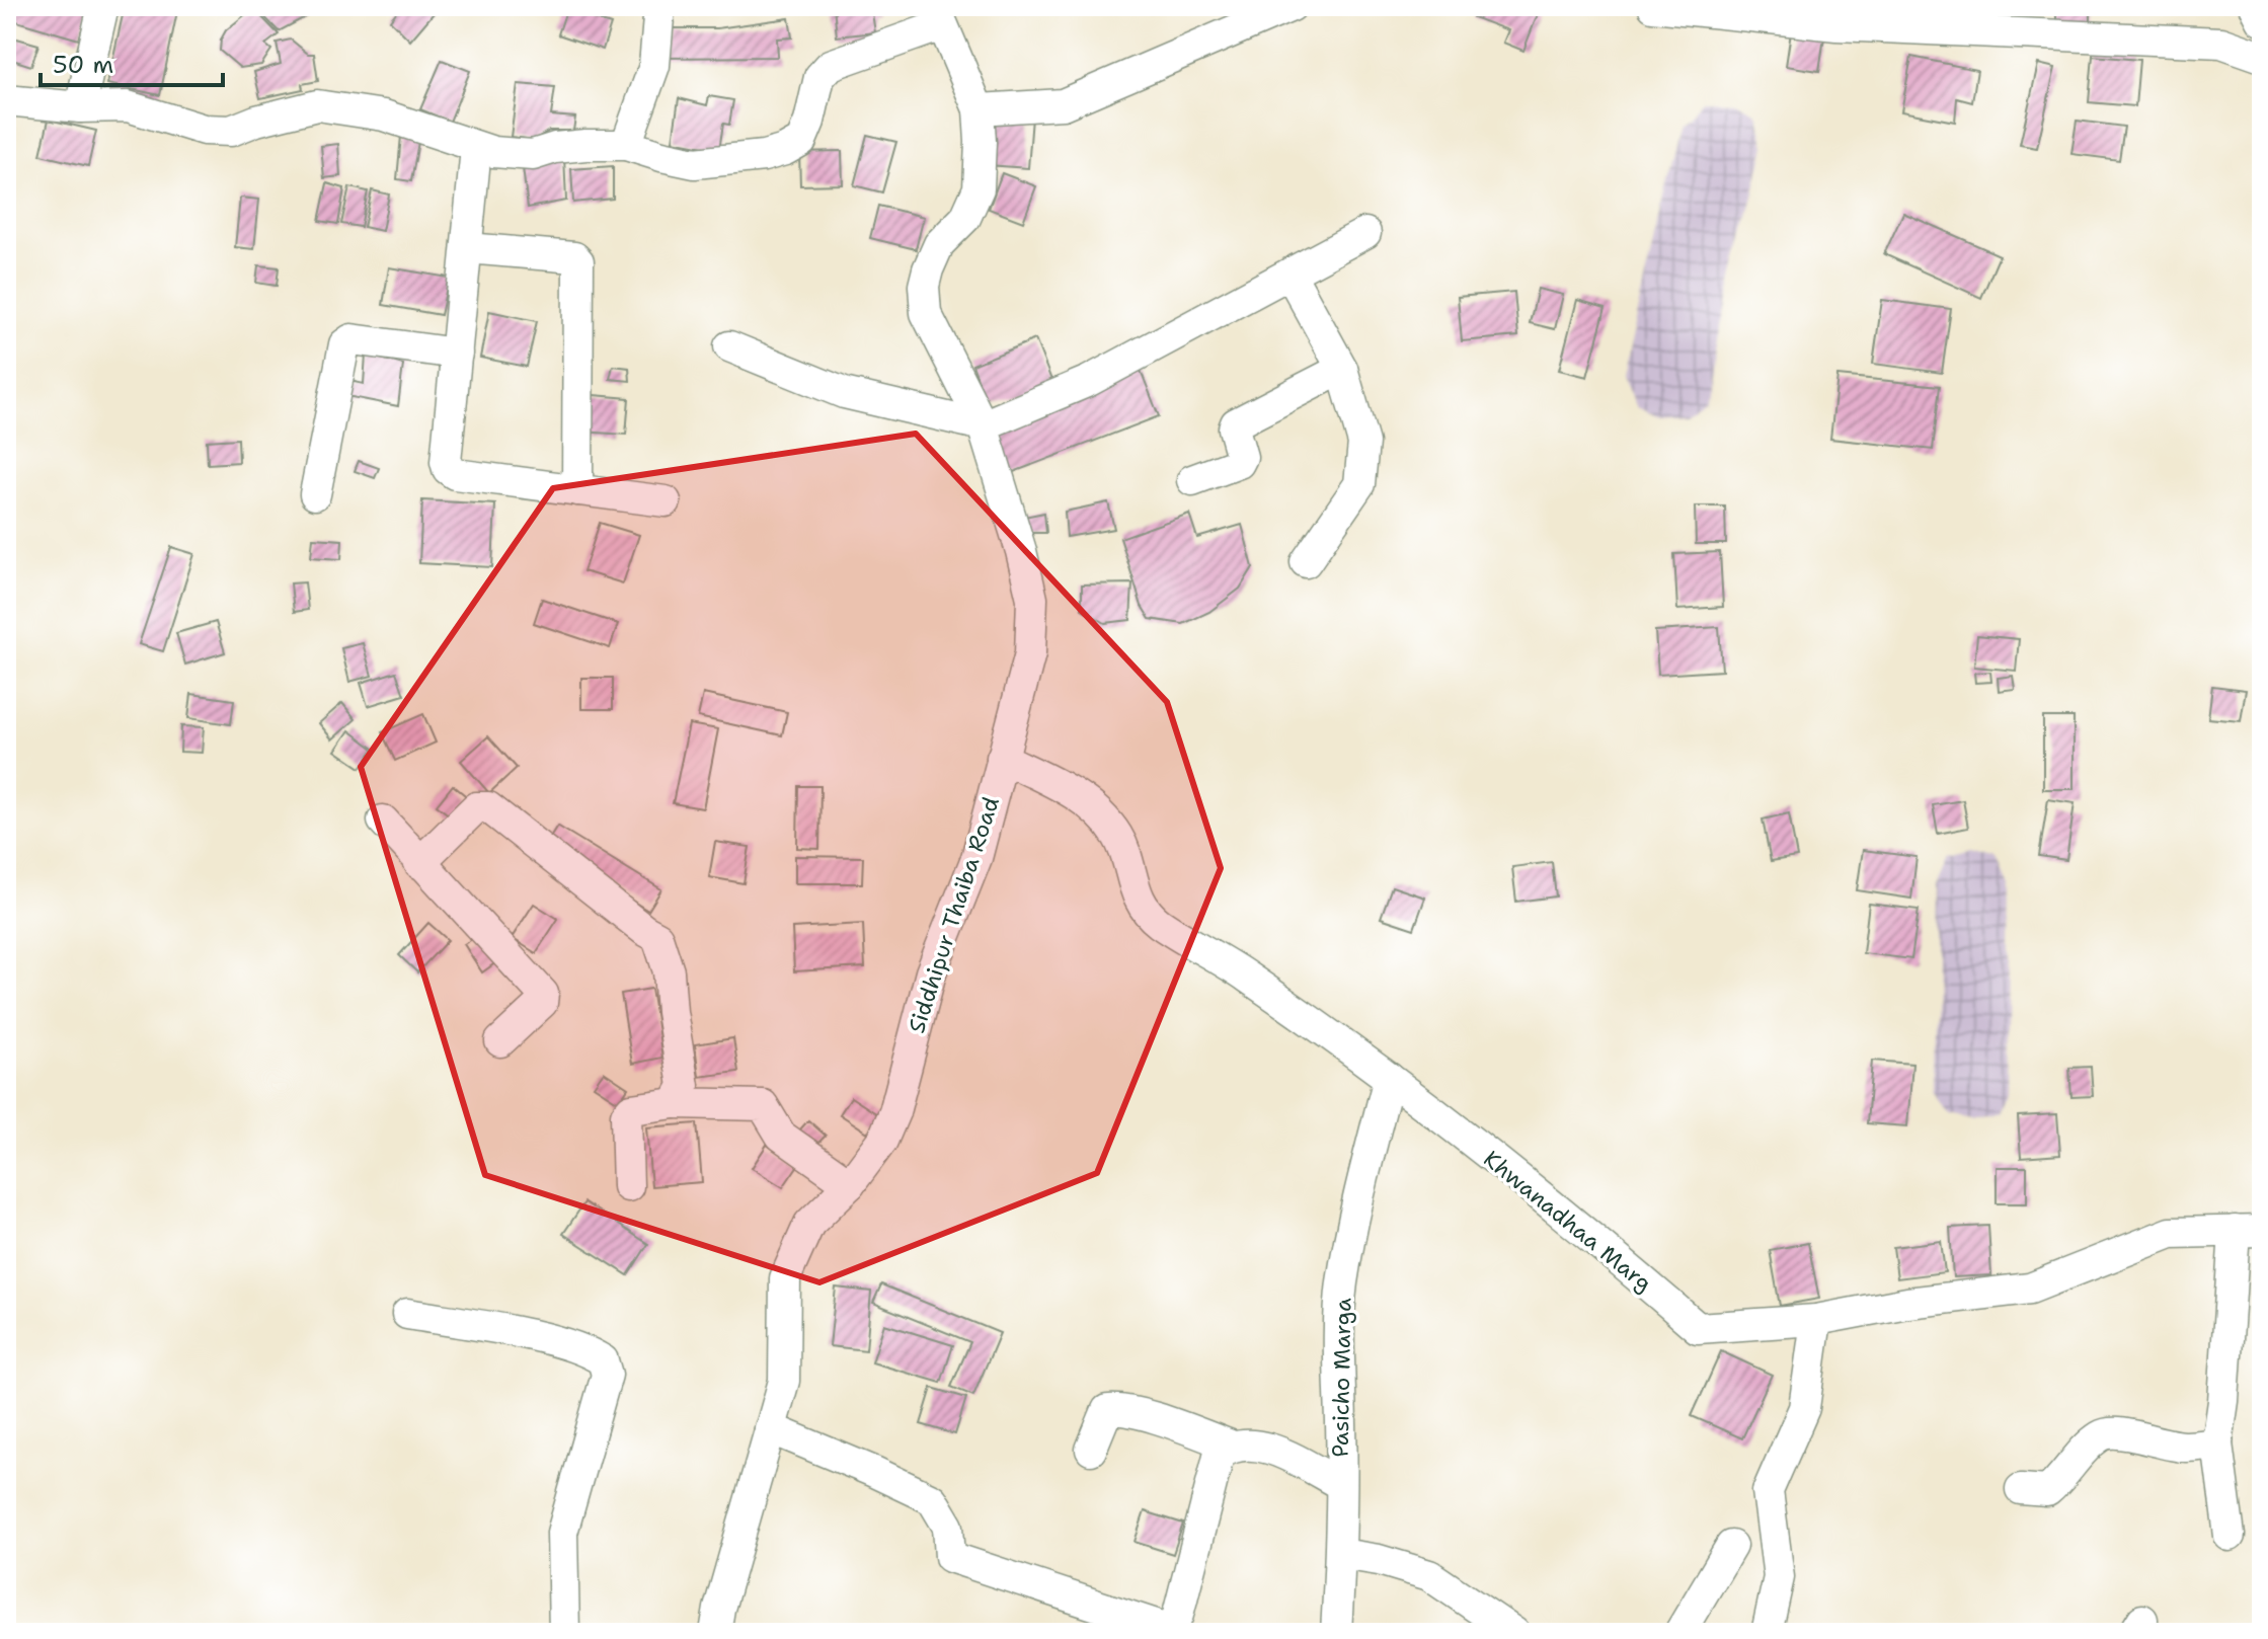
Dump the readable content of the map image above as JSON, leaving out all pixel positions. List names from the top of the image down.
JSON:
{
  "streets": {
    "street": ["Siddhipur Thaiba Road", "Khwanadhaa Marg", "Pasicho Marga"]
  },
  "crossings": [
    ["Siddhipur Thaiba Road", "Khwanadhaa Marg"],
    ["Khwanadhaa Marg", "Pasicho Marga"]
  ],
  "scale_bar": "50 m"
}
